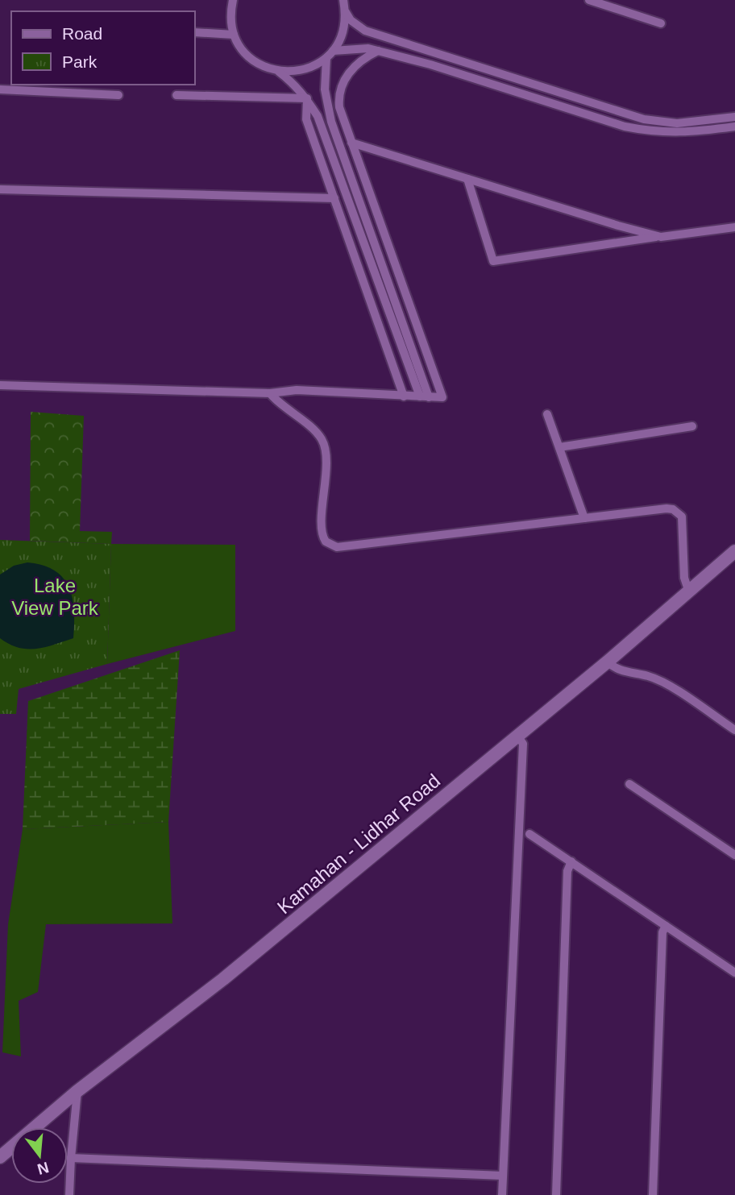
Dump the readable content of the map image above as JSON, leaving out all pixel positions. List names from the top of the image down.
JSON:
{
  "streets": {
    "main road": ["Kamahan - Lidhar Road"]
  },
  "parks": ["Lake View Park"],
  "legend": ["Road", "Park"],
  "north": "bottom"
}
